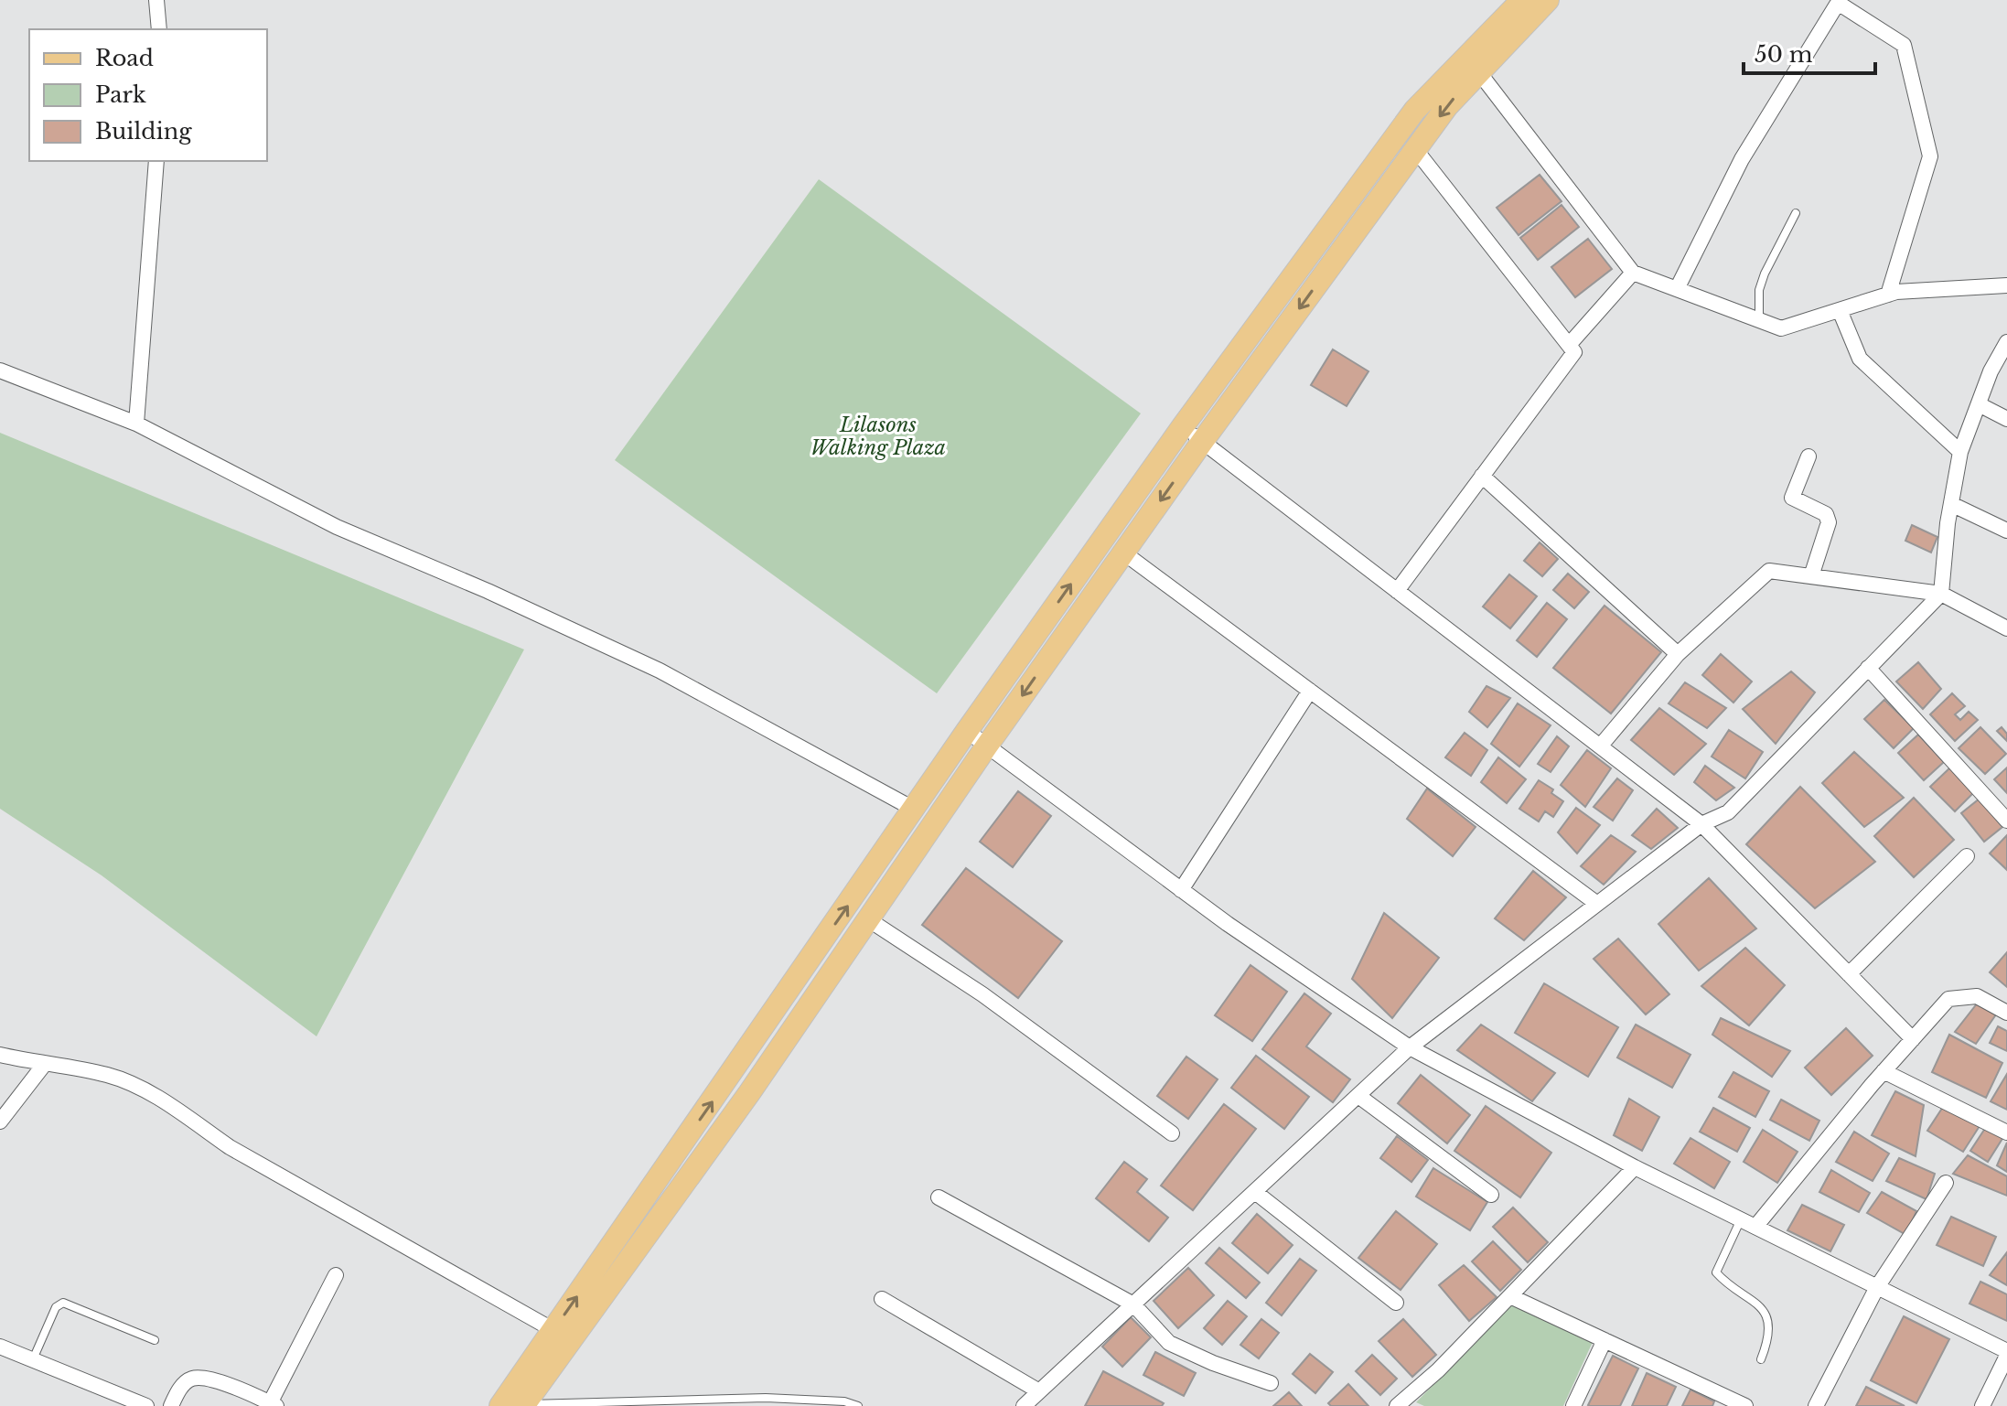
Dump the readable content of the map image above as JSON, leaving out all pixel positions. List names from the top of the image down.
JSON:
{
  "parks": ["Lilasons Walking Plaza"],
  "legend": ["Road", "Park", "Building"],
  "scale_bar": "50 m"
}
